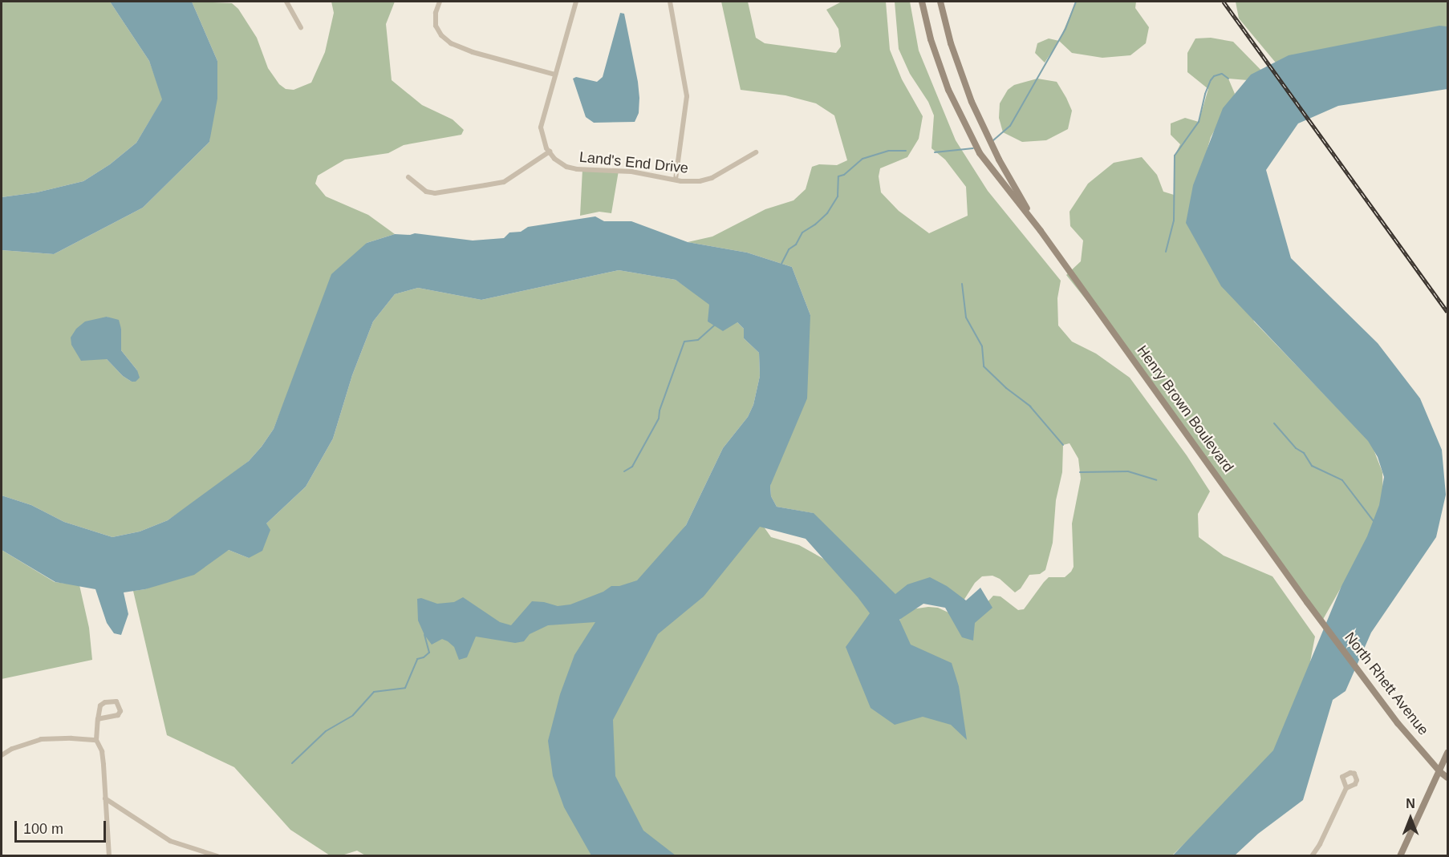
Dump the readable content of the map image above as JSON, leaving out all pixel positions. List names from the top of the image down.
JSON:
{
  "streets": {
    "main road": ["Henry Brown Boulevard", "North Rhett Avenue"],
    "street": ["Land's End Drive"]
  },
  "crossings": [
    ["Henry Brown Boulevard", "North Rhett Avenue"]
  ],
  "scale_bar": "100 m",
  "north": "top"
}
